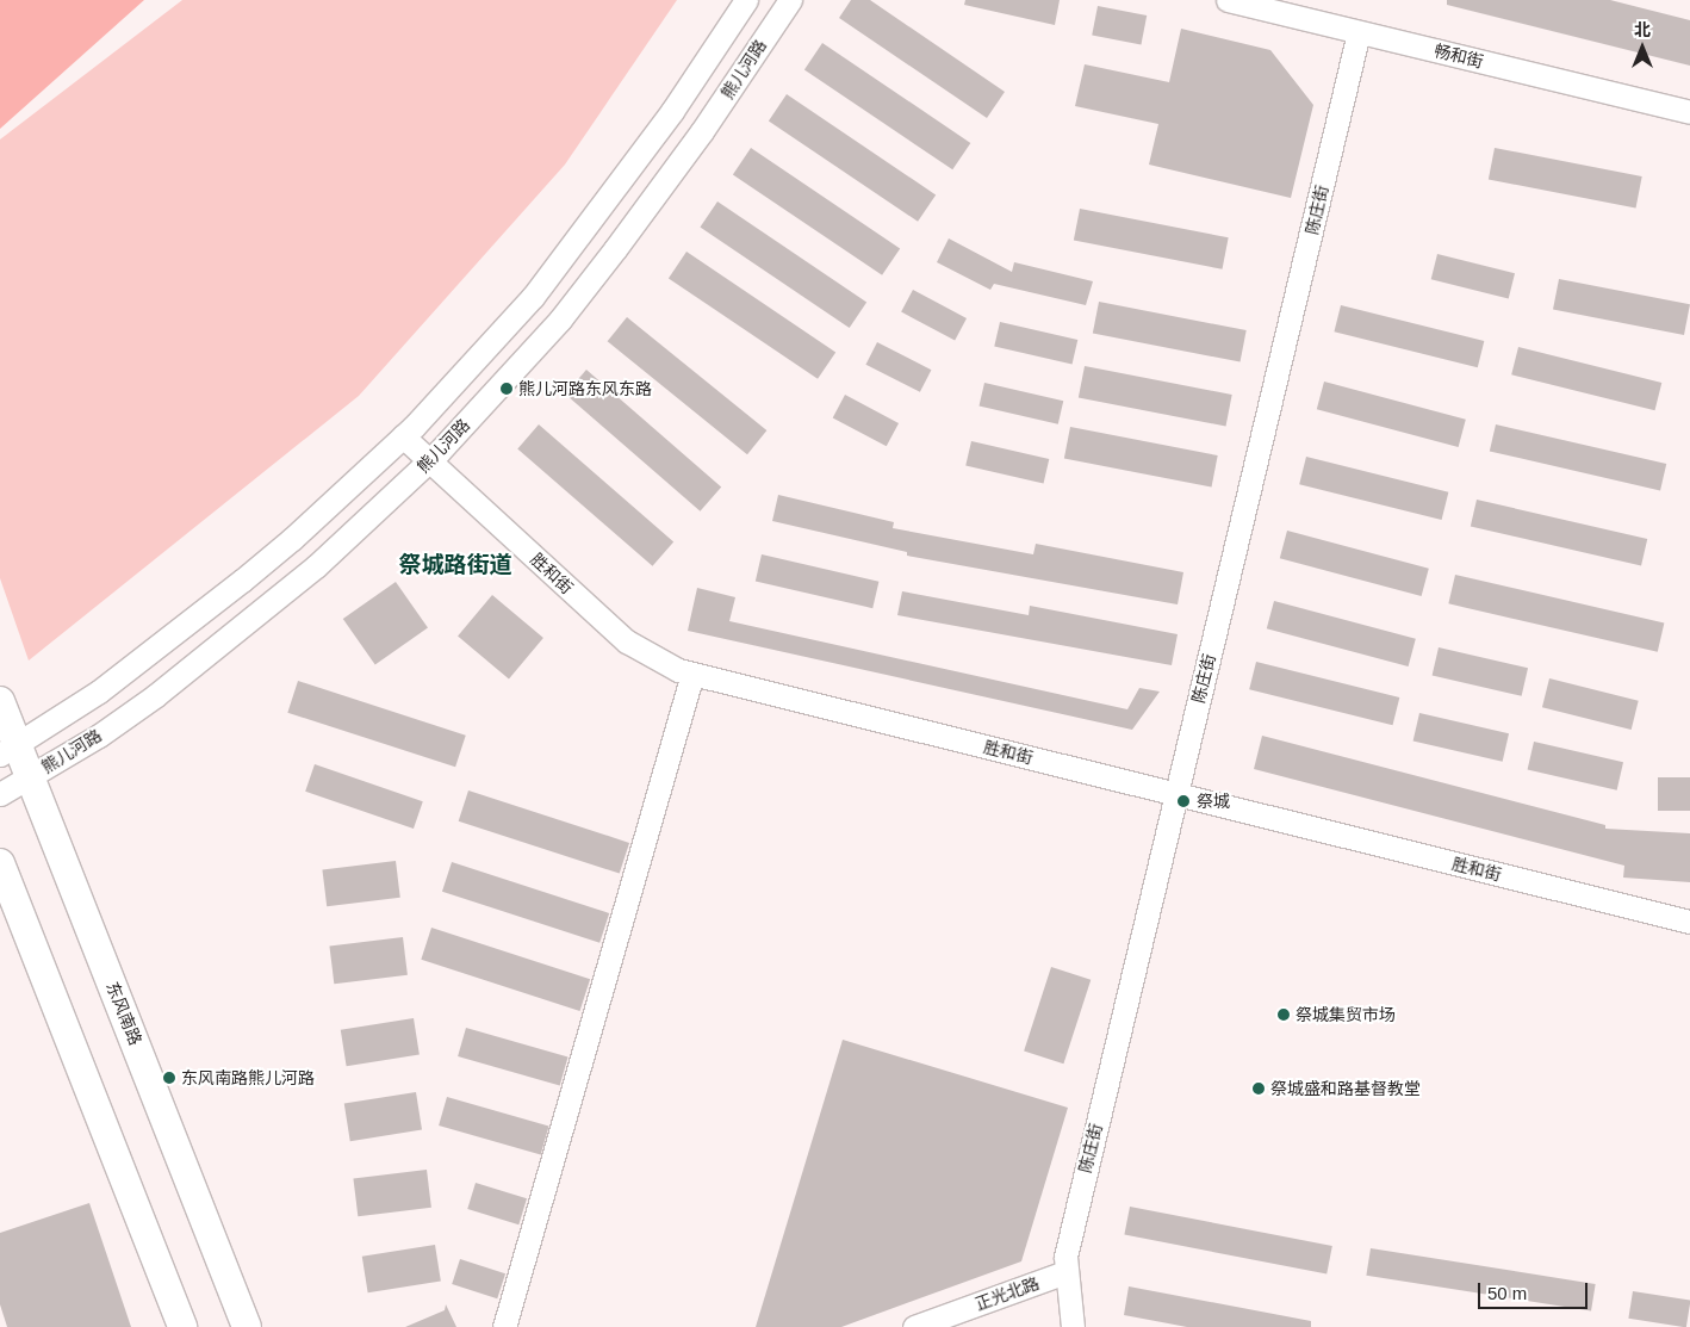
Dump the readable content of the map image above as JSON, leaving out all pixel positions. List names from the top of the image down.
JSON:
{
  "streets": {
    "main road": ["东风南路"],
    "street": [
      "畅和街",
      "熊儿河路",
      "陈庄街",
      "胜和街",
      "正光北路"
    ]
  },
  "crossings": [
    ["畅和街", "陈庄街"],
    ["熊儿河路", "胜和街"],
    ["熊儿河路", "东风南路"],
    ["陈庄街", "胜和街"],
    ["陈庄街", "正光北路"]
  ],
  "districts": ["祭城路街道"],
  "places": [
    "熊儿河路东风东路",
    "祭城",
    "祭城集贸市场",
    "东风南路熊儿河路",
    "祭城盛和路基督教堂"
  ],
  "scale_bar": "50 m",
  "north": "top"
}
